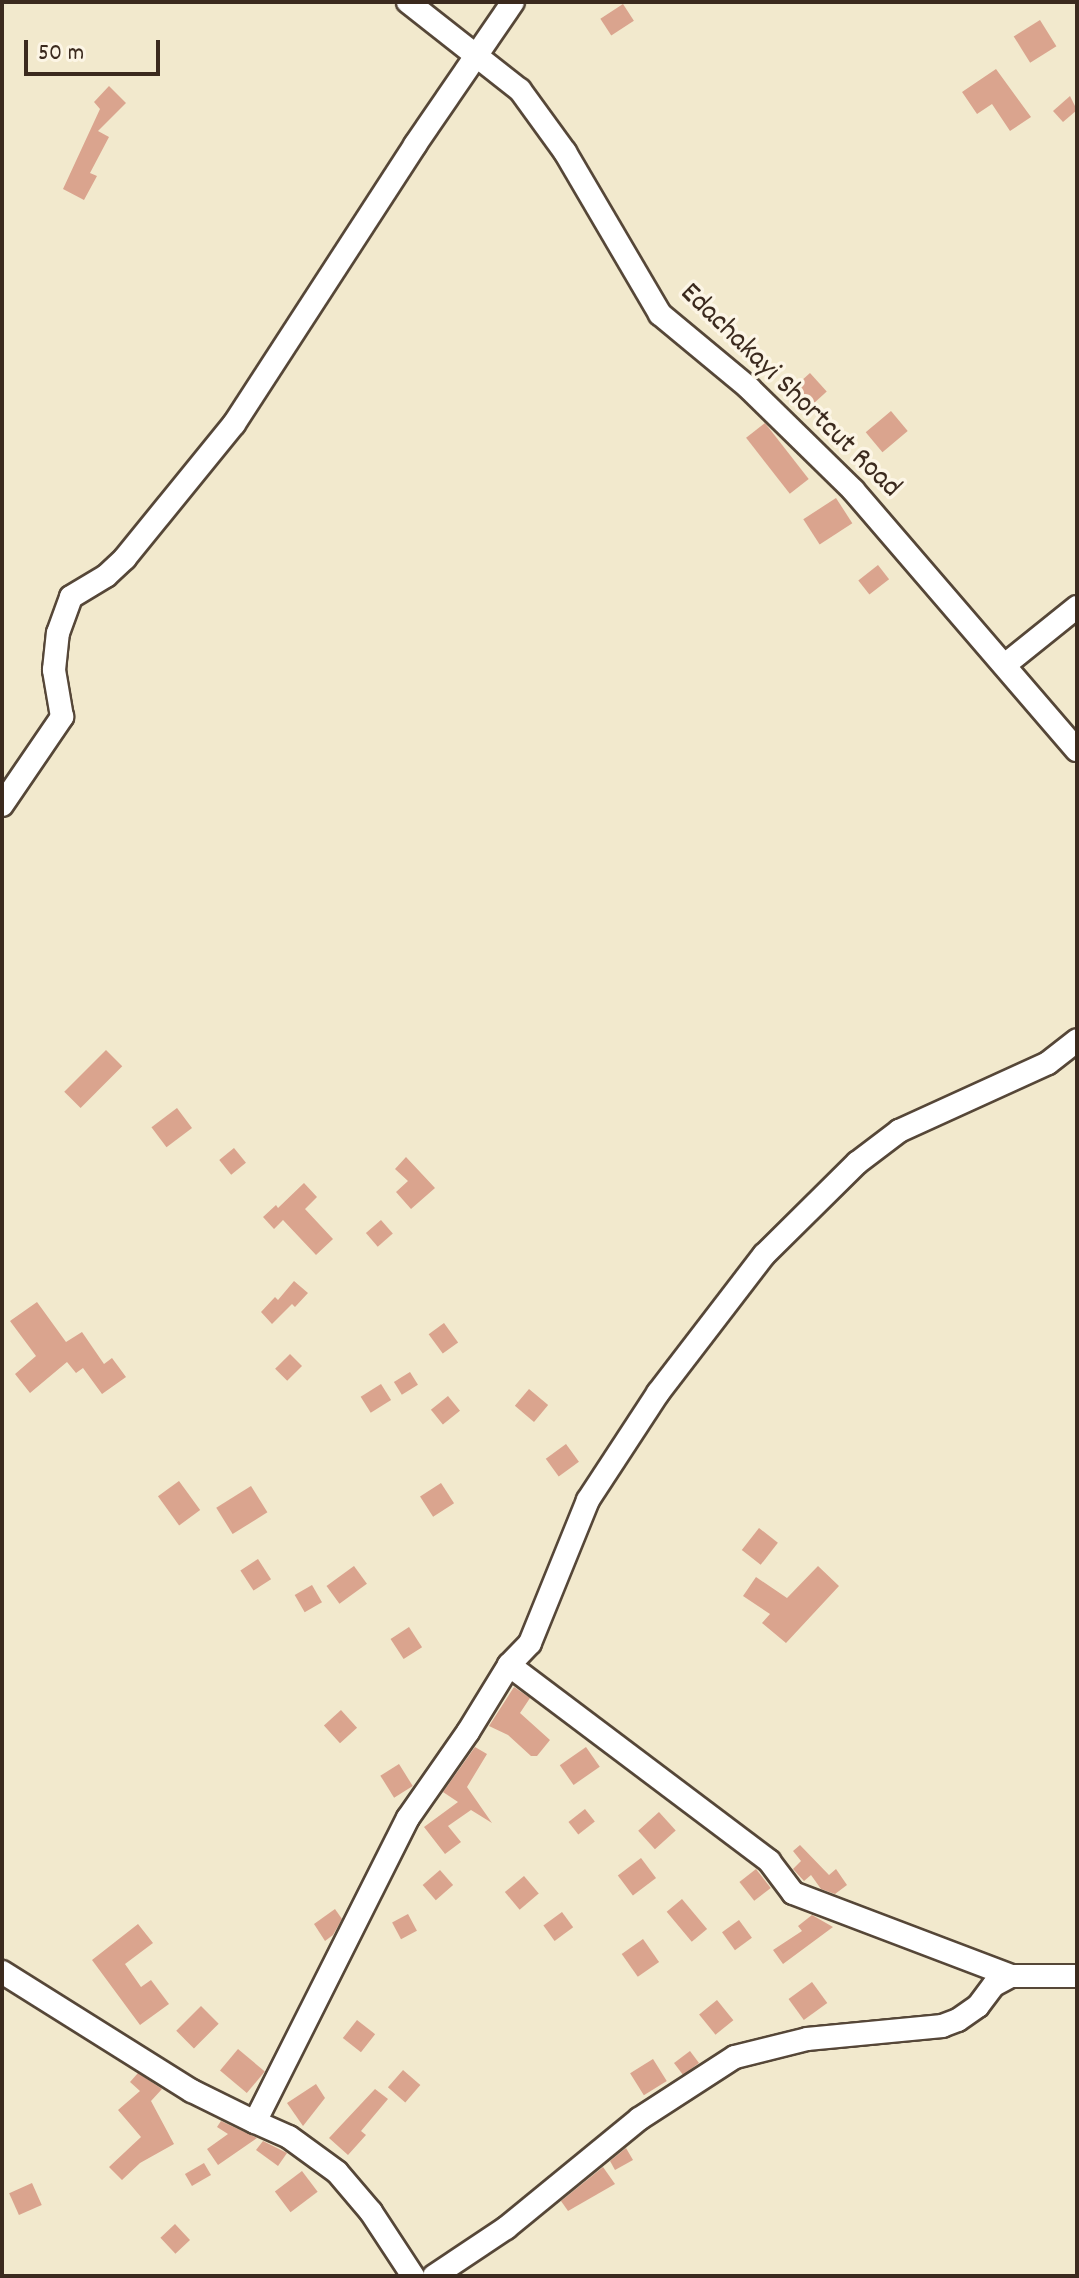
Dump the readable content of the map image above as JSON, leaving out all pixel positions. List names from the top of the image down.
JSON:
{
  "streets": {
    "street": ["Edachakayi Shortcut Road"]
  },
  "scale_bar": "50 m"
}
